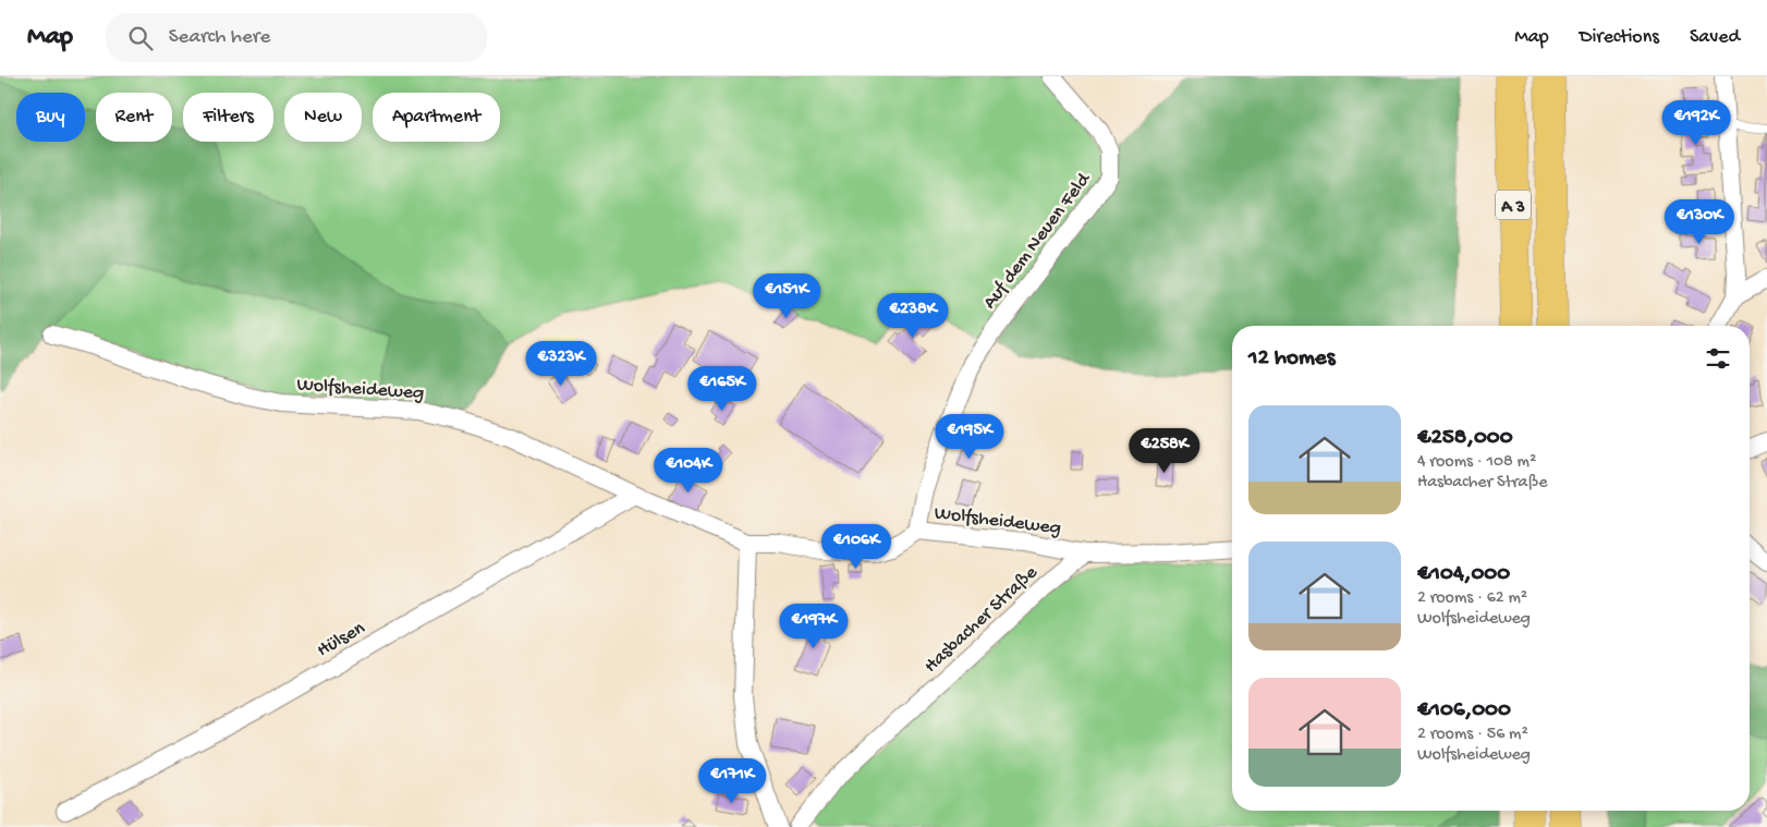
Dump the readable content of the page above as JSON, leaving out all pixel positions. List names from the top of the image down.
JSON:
{
  "streets": {
    "highway": ["A 3"],
    "street": [
      "Auf dem Neuen Feld",
      "Wolfsheideweg",
      "Hasbacher Straße",
      "Hülsen"
    ]
  },
  "crossings": [
    ["Auf dem Neuen Feld", "Wolfsheideweg"],
    ["Wolfsheideweg", "Hasbacher Straße"],
    ["Wolfsheideweg", "Hülsen"]
  ],
  "page": {
    "header": "Map",
    "search": "Search here",
    "nav": ["Map", "Directions", "Saved"],
    "chip": [
      "Buy",
      "Rent",
      "Filters",
      "New",
      "Apartment"
    ],
    "price": [
      "€192K",
      "€130K",
      "€151K",
      "€238K",
      "€323K",
      "€165K",
      "€195K",
      "€258K",
      "€104K",
      "€106K",
      "€197K",
      "€171K"
    ],
    "heading": "12 homes",
    "list": [
      {
        "name": "€258,000",
        "note": "4 rooms · 108 m² · Hasbacher Straße"
      },
      {
        "name": "€104,000",
        "note": "2 rooms · 62 m² · Wolfsheideweg"
      },
      {
        "name": "€106,000",
        "note": "2 rooms · 56 m² · Wolfsheideweg"
      }
    ]
  }
}
